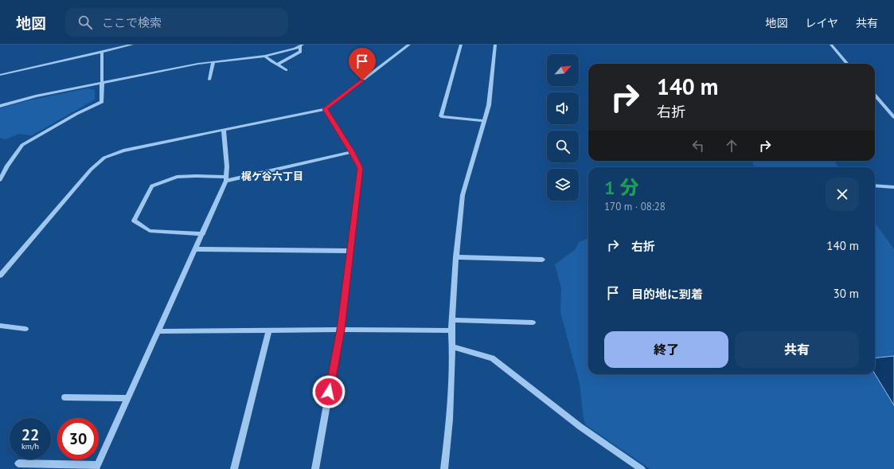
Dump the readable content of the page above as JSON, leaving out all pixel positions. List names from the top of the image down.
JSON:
{
  "districts": ["梶ケ谷六丁目"],
  "north": "top right",
  "page": {
    "header": "地図",
    "search": "ここで検索",
    "nav": ["地図", "レイヤ", "共有"],
    "turn": ["140 m", "右折"],
    "heading": ["1 分", "170 m · 08:28"],
    "list": [
      {
        "name": "右折",
        "value": "140 m"
      },
      {
        "name": "目的地に到着",
        "value": "30 m"
      }
    ],
    "buttons": ["終了", "共有"],
    "speed": "22 km/h",
    "limit": "30"
  }
}
